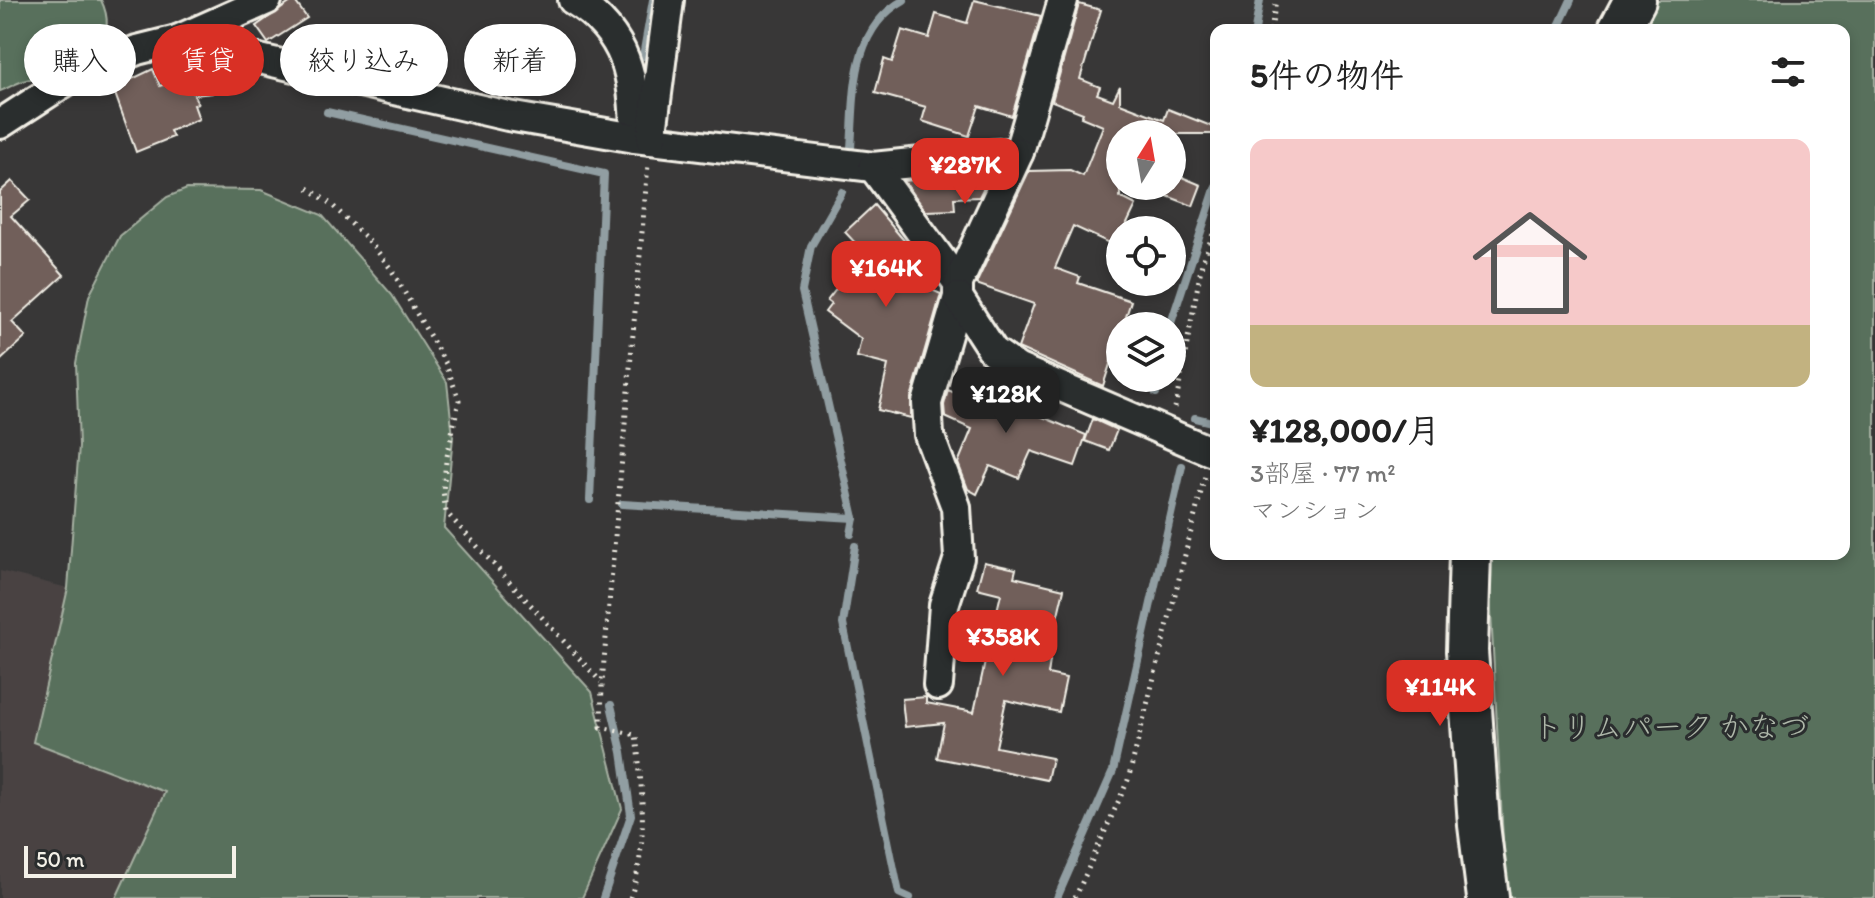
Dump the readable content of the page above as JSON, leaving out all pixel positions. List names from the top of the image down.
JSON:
{
  "parks": ["トリムパーク かなづ"],
  "scale_bar": "50 m",
  "north": "top",
  "page": {
    "chip": [
      "購入",
      "賃貸",
      "絞り込み",
      "新着"
    ],
    "heading": "5件の物件",
    "list": [
      {
        "name": "¥128,000/月",
        "note": "3部屋 · 77 m² · マンション"
      }
    ],
    "price": [
      "¥287K",
      "¥164K",
      "¥128K",
      "¥358K",
      "¥114K"
    ],
    "scale": "50 m"
  }
}
